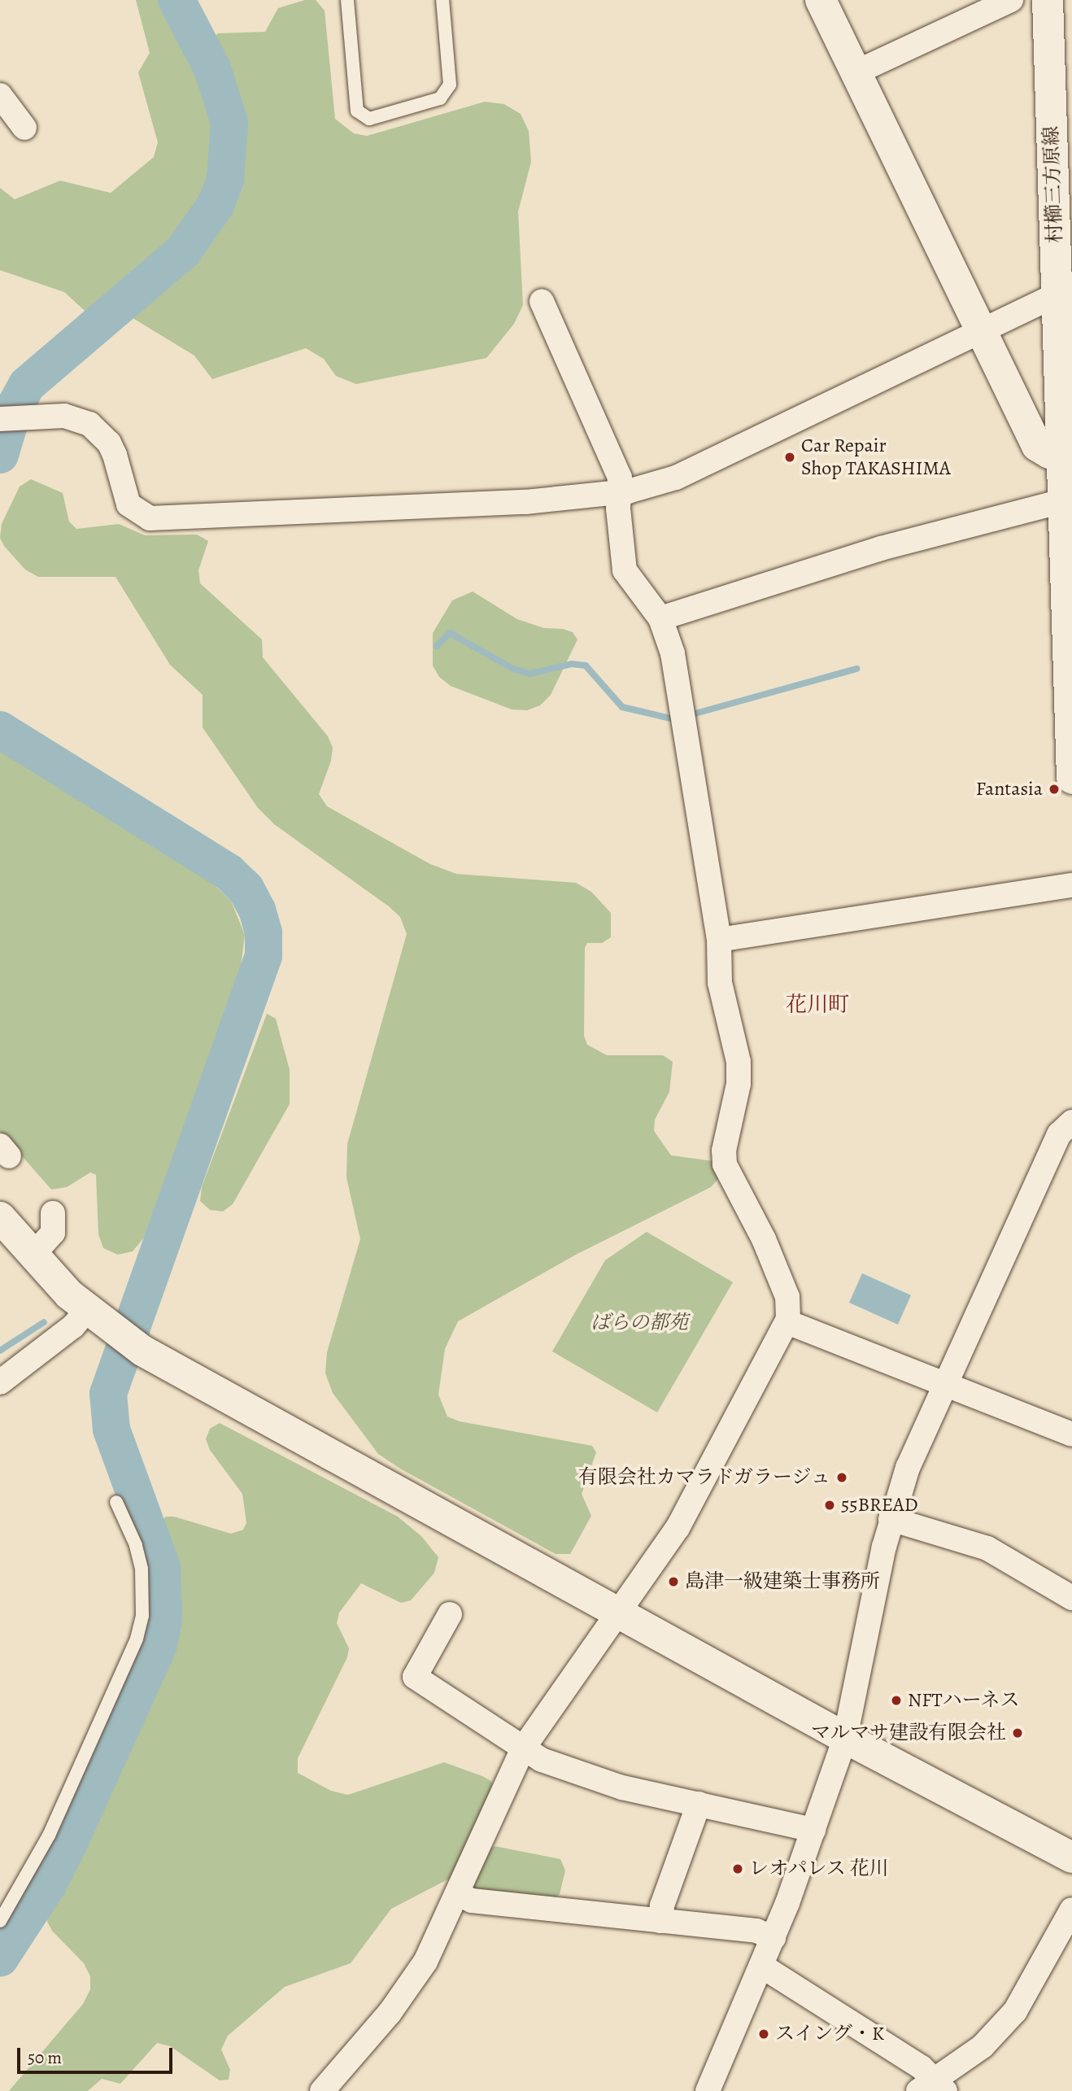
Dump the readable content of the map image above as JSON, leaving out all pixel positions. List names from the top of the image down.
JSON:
{
  "streets": {
    "street": ["村櫛三方原線"]
  },
  "districts": ["花川町"],
  "parks": ["ばらの都苑"],
  "places": [
    "Car Repair Shop TAKASHIMA",
    "Fantasia",
    "有限会社カマラドガラージュ",
    "55BREAD",
    "島津一級建築士事務所",
    "NFTハーネス",
    "マルマサ建設有限会社",
    "レオパレス 花川",
    "スイング・K"
  ],
  "scale_bar": "50 m"
}
